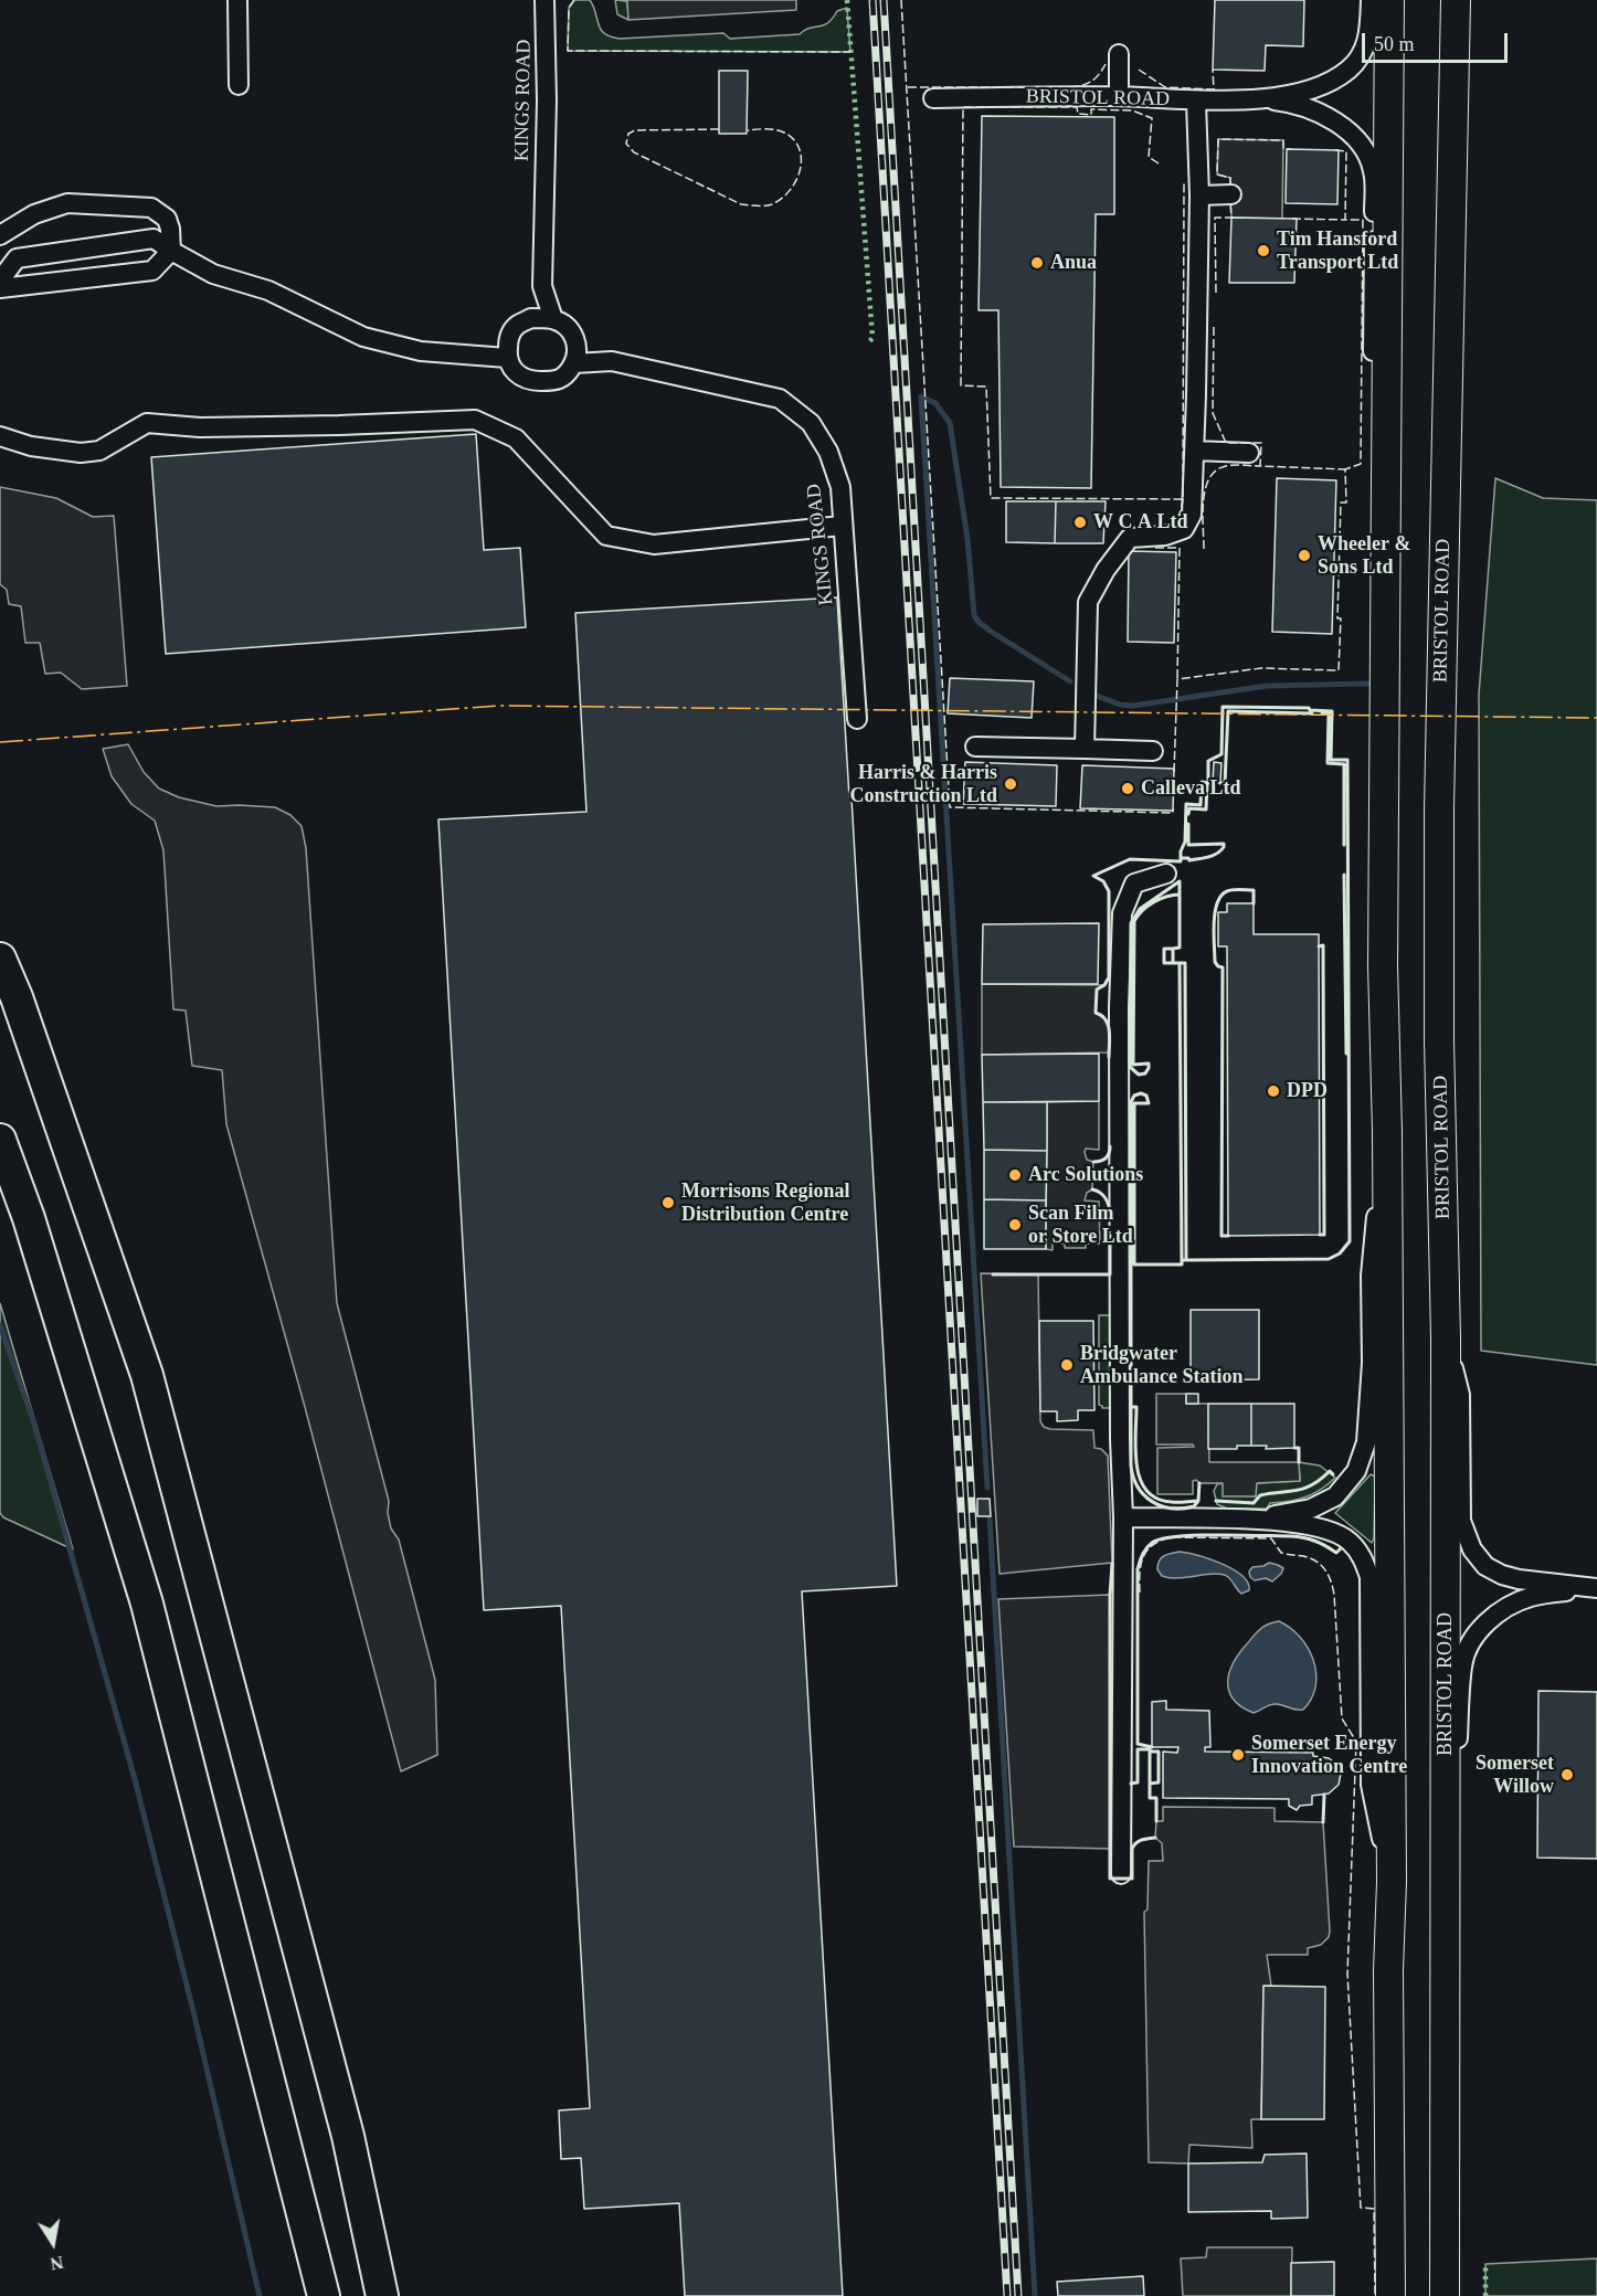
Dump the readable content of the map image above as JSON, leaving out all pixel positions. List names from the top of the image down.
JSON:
{
  "streets": {
    "main road": ["BRISTOL ROAD"],
    "street": ["KINGS ROAD"]
  },
  "places": [
    "Tim Hansford Transport Ltd",
    "Anua",
    "W C A Ltd",
    "Wheeler & Sons Ltd",
    "Harris & Harris Construction Ltd",
    "Calleva Ltd",
    "DPD",
    "Arc Solutions",
    "Morrisons Regional Distribution Centre",
    "Scan Film or Store Ltd",
    "Bridgwater Ambulance Station",
    "Somerset Energy Innovation Centre",
    "Somerset Willow"
  ],
  "scale_bar": "50 m",
  "north": "bottom"
}
